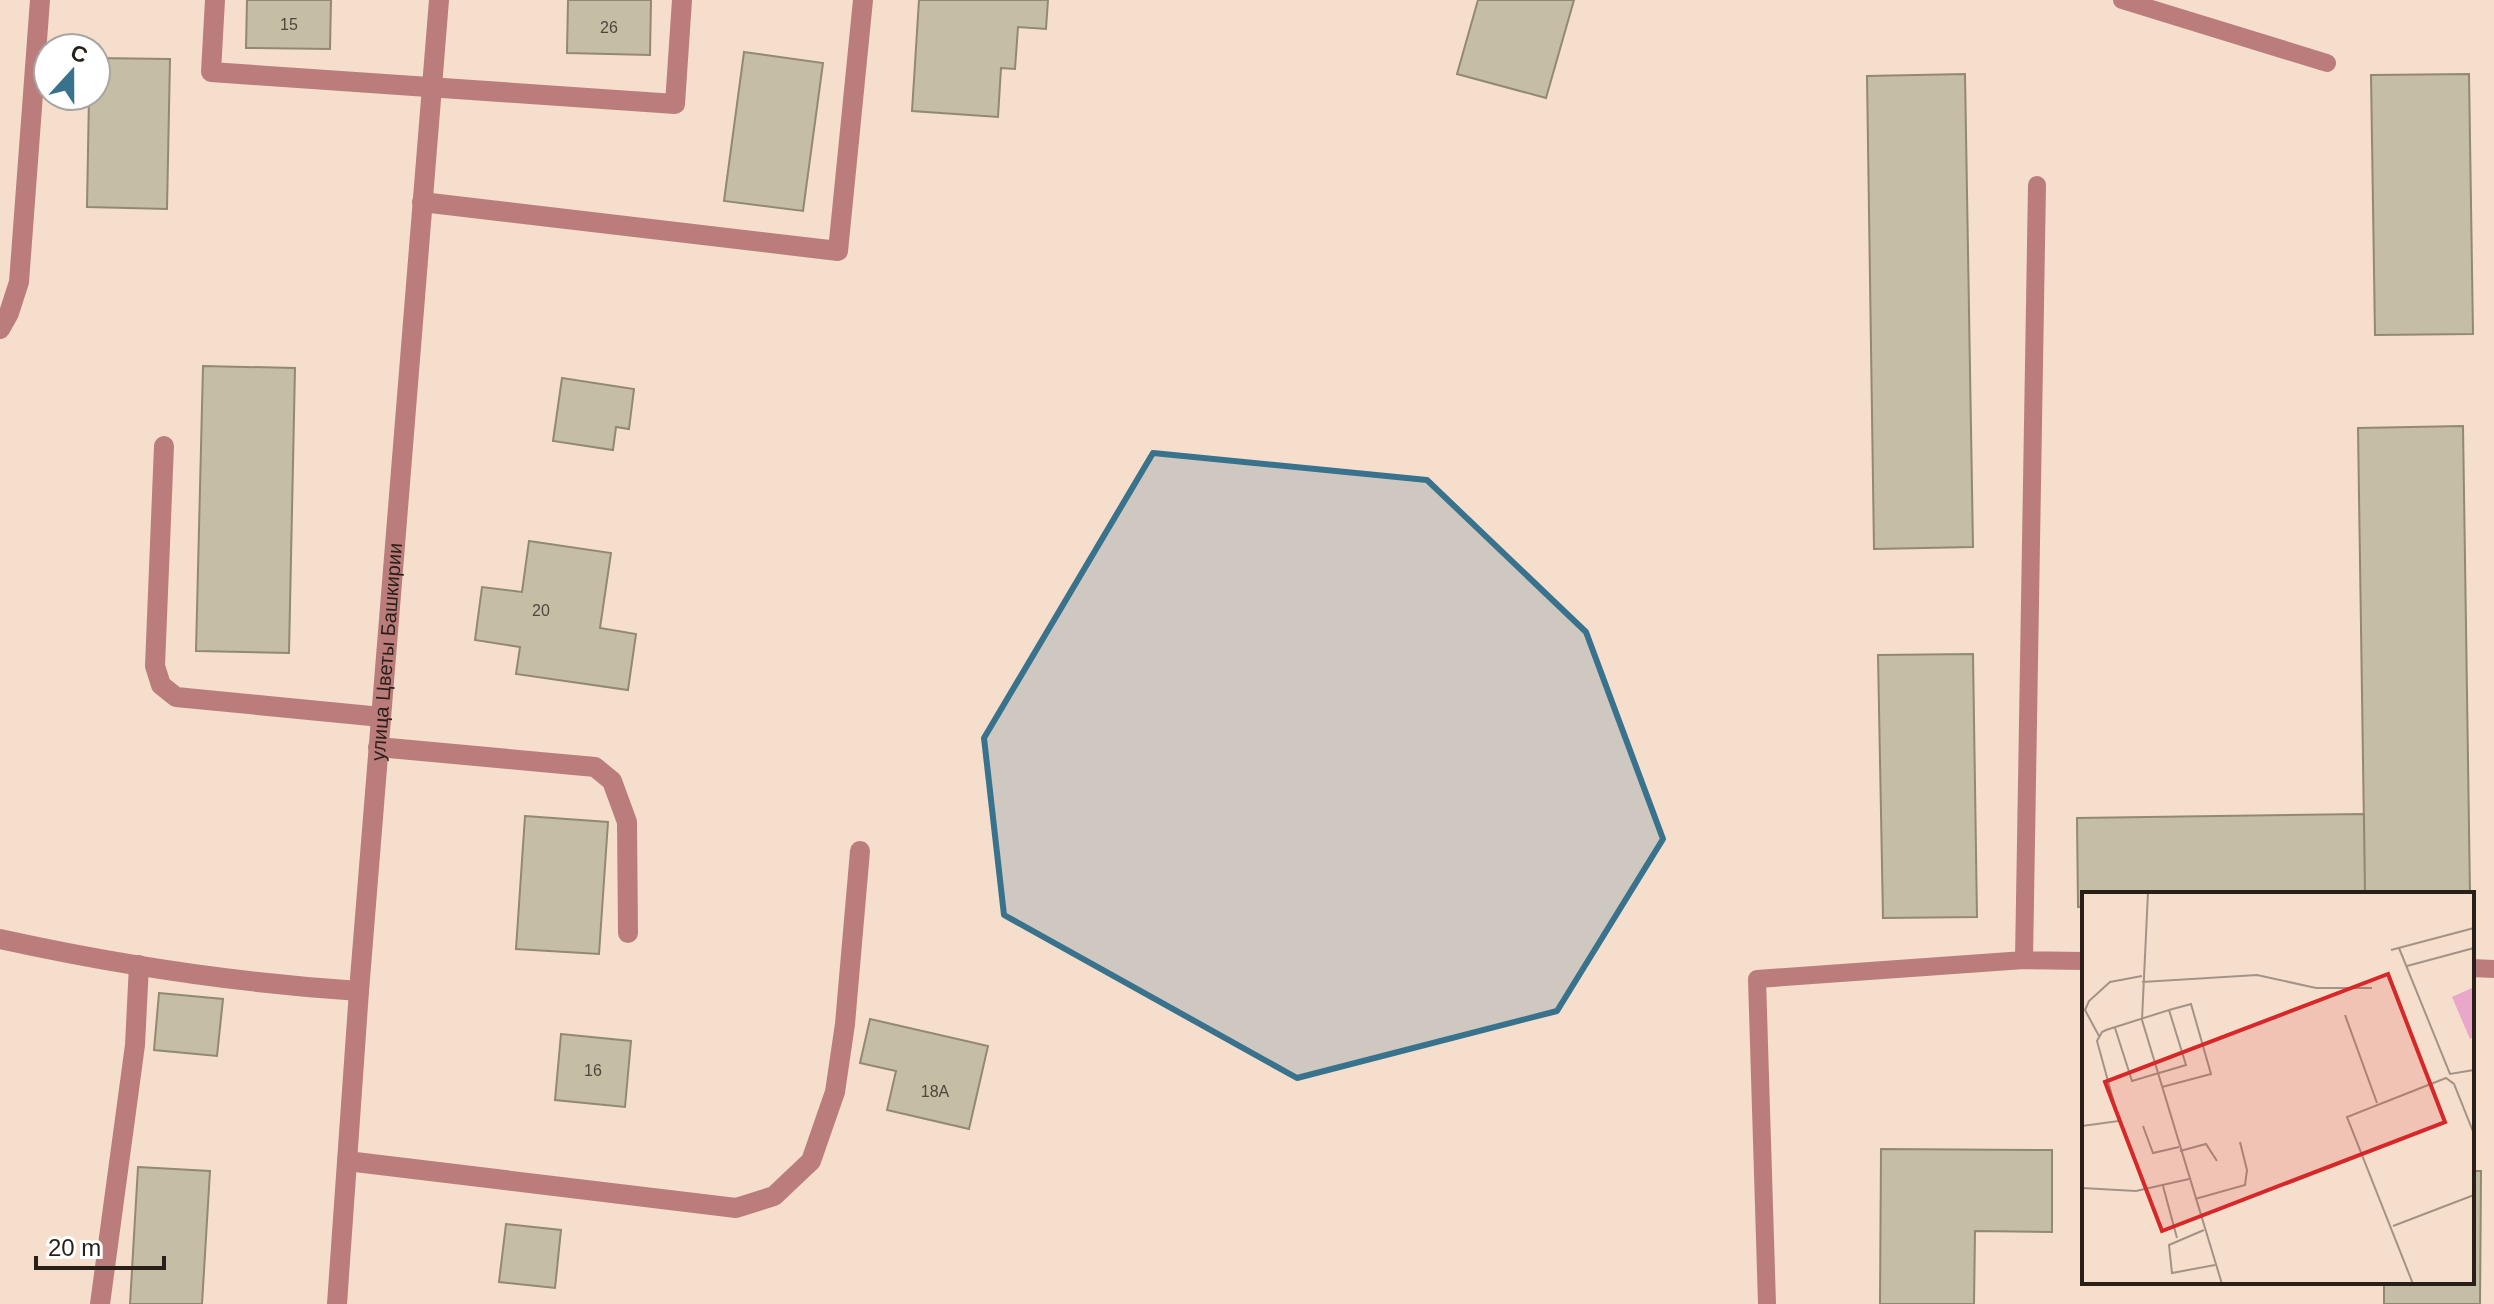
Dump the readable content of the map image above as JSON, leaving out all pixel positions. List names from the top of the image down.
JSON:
{
  "streets": {
    "street": ["улица Цветы Башкирии"]
  },
  "house_numbers": [
    "15",
    "26",
    "20",
    "16",
    "18А"
  ],
  "scale_bar": "20 m",
  "north": "top"
}
